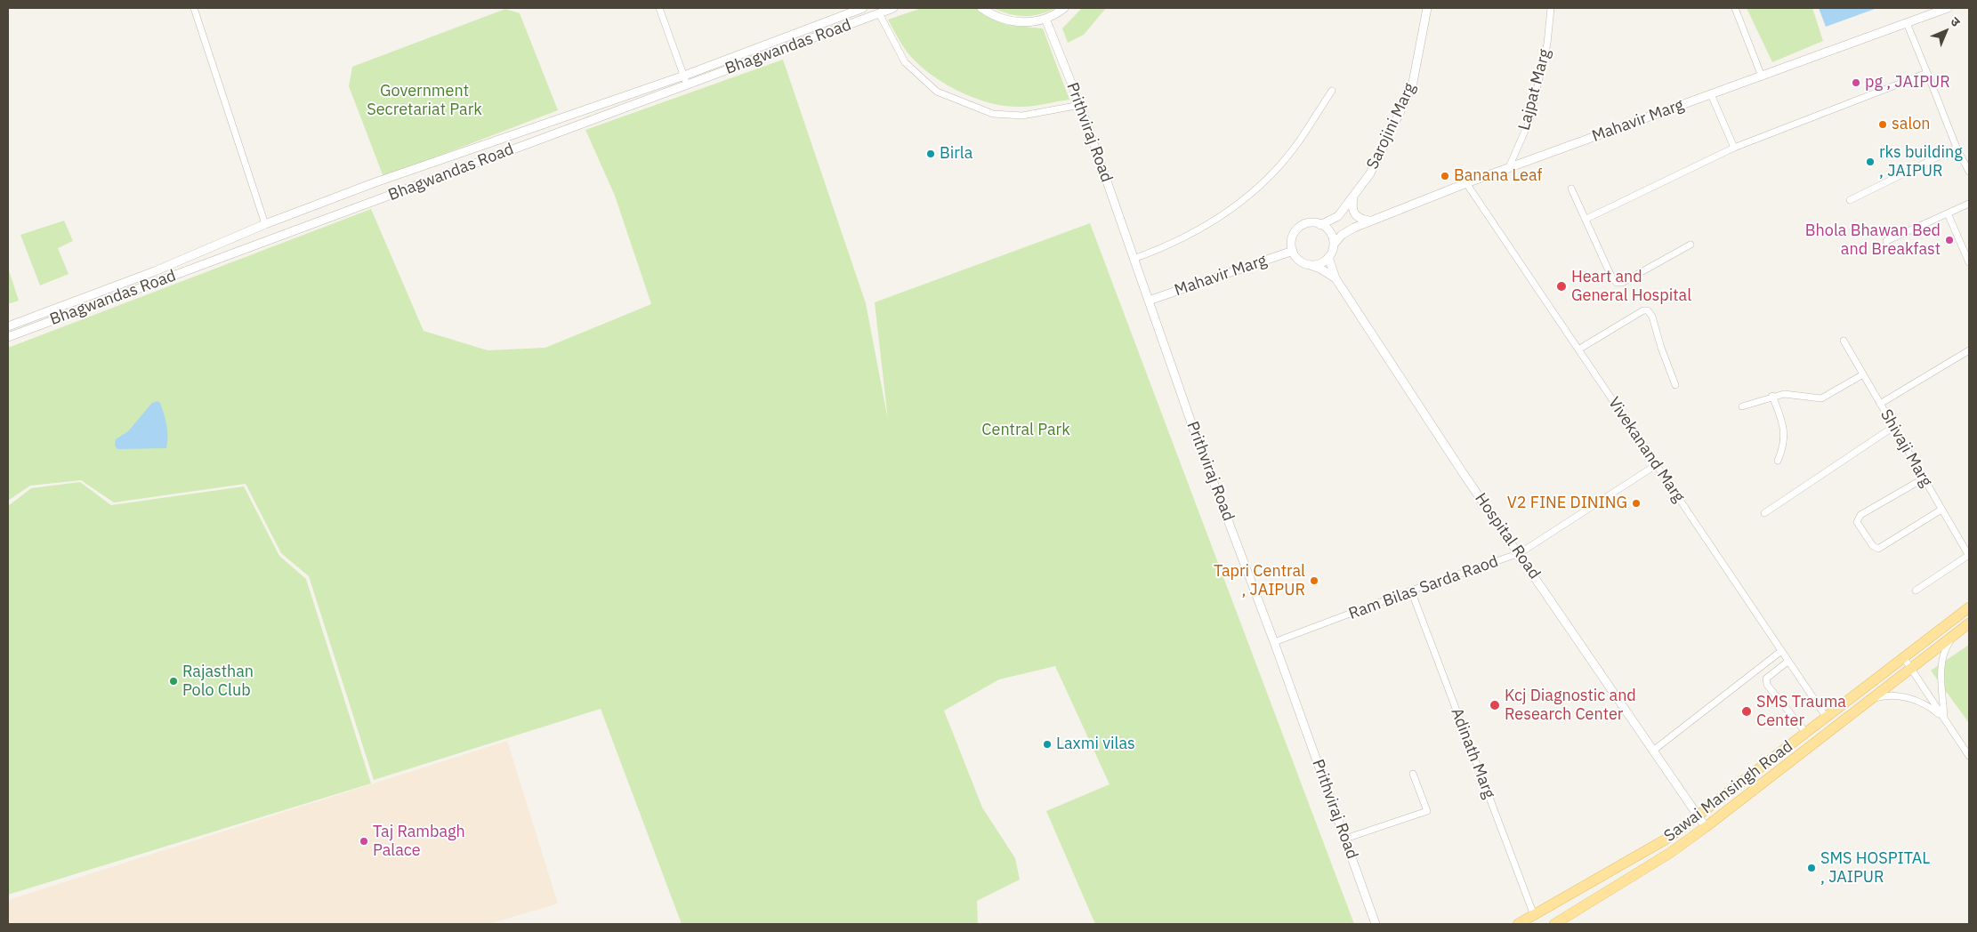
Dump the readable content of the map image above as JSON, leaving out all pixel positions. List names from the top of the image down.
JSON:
{
  "streets": {
    "main road": ["Sawai Mansingh Road"],
    "street": [
      "Bhagwandas Road",
      "Lajpat Marg",
      "Mahavir Marg",
      "Sarojini Marg",
      "Prithviraj Road",
      "Shivaji Marg",
      "Vivekanand Marg",
      "Hospital Road",
      "Ram Bilas Sarda Raod",
      "Adinath Marg"
    ]
  },
  "crossings": [
    ["Lajpat Marg", "Mahavir Marg"],
    ["Mahavir Marg", "Sarojini Marg"],
    ["Mahavir Marg", "Prithviraj Road"],
    ["Mahavir Marg", "Vivekanand Marg"],
    ["Mahavir Marg", "Hospital Road"],
    ["Sarojini Marg", "Hospital Road"],
    ["Prithviraj Road", "Ram Bilas Sarda Raod"],
    ["Vivekanand Marg", "Ram Bilas Sarda Raod"],
    ["Vivekanand Marg", "Sawai Mansingh Road"],
    ["Hospital Road", "Ram Bilas Sarda Raod"],
    ["Hospital Road", "Sawai Mansingh Road"],
    ["Ram Bilas Sarda Raod", "Adinath Marg"],
    ["Adinath Marg", "Sawai Mansingh Road"]
  ],
  "parks": ["Government Secretariat Park", "Central Park"],
  "places": [
    "pg , JAIPUR",
    "salon",
    "Birla",
    "rks building , JAIPUR",
    "Banana Leaf",
    "Bhola Bhawan Bed and Breakfast",
    "Heart and General Hospital",
    "V2 FINE DINING",
    "Tapri Central , JAIPUR",
    "Rajasthan Polo Club",
    "Kcj Diagnostic and Research Center",
    "SMS Trauma Center",
    "Laxmi vilas",
    "Taj Rambagh Palace",
    "SMS HOSPITAL , JAIPUR"
  ],
  "north": "top right"
}
